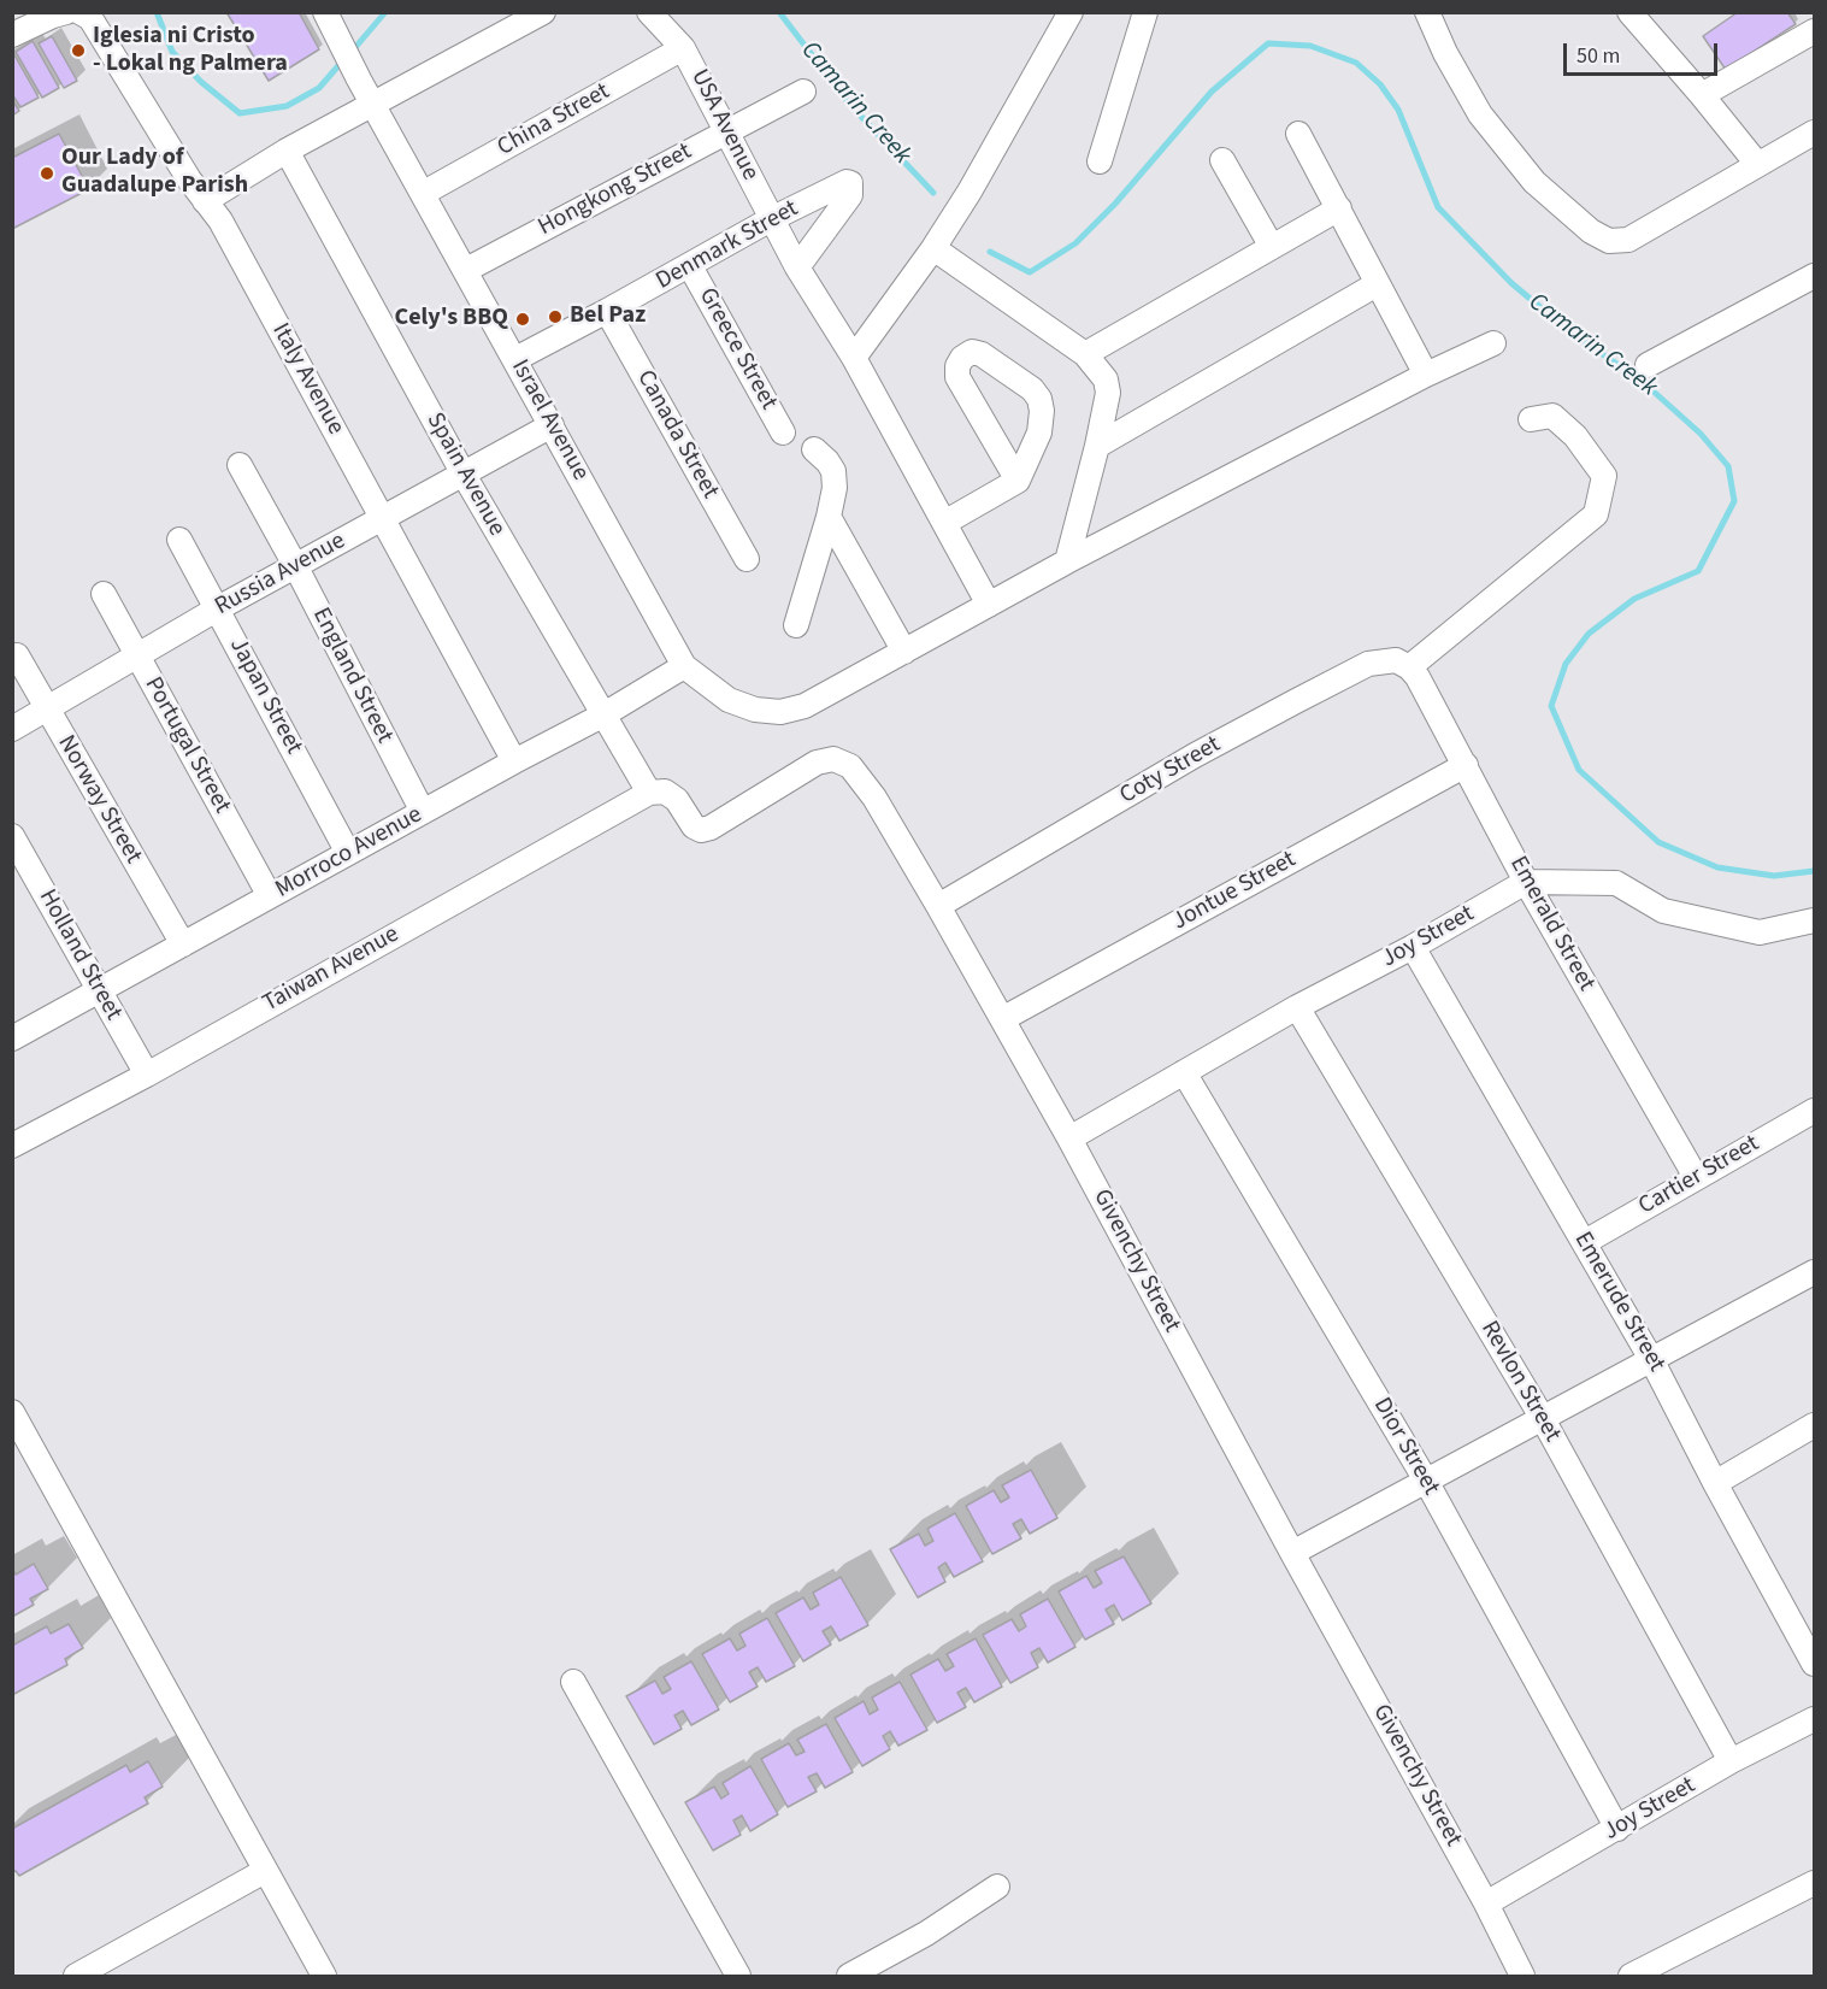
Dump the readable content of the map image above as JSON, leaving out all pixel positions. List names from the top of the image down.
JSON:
{
  "streets": {
    "street": [
      "China Street",
      "USA Avenue",
      "Hongkong Street",
      "Denmark Street",
      "Greece Street",
      "Italy Avenue",
      "Israel Avenue",
      "Canada Street",
      "Spain Avenue",
      "Russia Avenue",
      "England Street",
      "Japan Street",
      "Portugal Street",
      "Coty Street",
      "Norway Street",
      "Morroco Avenue",
      "Jontue Street",
      "Emerald Street",
      "Joy Street",
      "Holland Street",
      "Taiwan Avenue",
      "Cartier Street",
      "Givenchy Street",
      "Emerude Street",
      "Revlon Street",
      "Dior Street"
    ]
  },
  "crossings": [
    ["China Street", "USA Avenue"],
    ["China Street", "Israel Avenue"],
    ["USA Avenue", "Hongkong Street"],
    ["USA Avenue", "Denmark Street"],
    ["Hongkong Street", "Israel Avenue"],
    ["Denmark Street", "Greece Street"],
    ["Denmark Street", "Israel Avenue"],
    ["Denmark Street", "Canada Street"],
    ["Italy Avenue", "Russia Avenue"],
    ["Italy Avenue", "Morroco Avenue"],
    ["Israel Avenue", "Russia Avenue"],
    ["Israel Avenue", "Morroco Avenue"],
    ["Spain Avenue", "Russia Avenue"],
    ["Spain Avenue", "Morroco Avenue"],
    ["Spain Avenue", "Taiwan Avenue"],
    ["Spain Avenue", "Givenchy Street"],
    ["Russia Avenue", "England Street"],
    ["Russia Avenue", "Japan Street"],
    ["Russia Avenue", "Portugal Street"],
    ["Russia Avenue", "Norway Street"],
    ["England Street", "Morroco Avenue"],
    ["Japan Street", "Morroco Avenue"],
    ["Portugal Street", "Morroco Avenue"],
    ["Coty Street", "Emerald Street"],
    ["Coty Street", "Givenchy Street"],
    ["Norway Street", "Morroco Avenue"],
    ["Morroco Avenue", "Holland Street"],
    ["Jontue Street", "Emerald Street"],
    ["Jontue Street", "Givenchy Street"],
    ["Emerald Street", "Joy Street"],
    ["Emerald Street", "Cartier Street"],
    ["Joy Street", "Givenchy Street"],
    ["Joy Street", "Emerude Street"],
    ["Joy Street", "Revlon Street"],
    ["Joy Street", "Dior Street"],
    ["Holland Street", "Taiwan Avenue"],
    ["Taiwan Avenue", "Givenchy Street"],
    ["Cartier Street", "Emerude Street"]
  ],
  "water": ["Camarin Creek"],
  "places": [
    "Iglesia ni Cristo - Lokal ng Palmera",
    "Our Lady of Guadalupe Parish",
    "Bel Paz",
    "Cely's BBQ"
  ],
  "scale_bar": "50 m"
}
